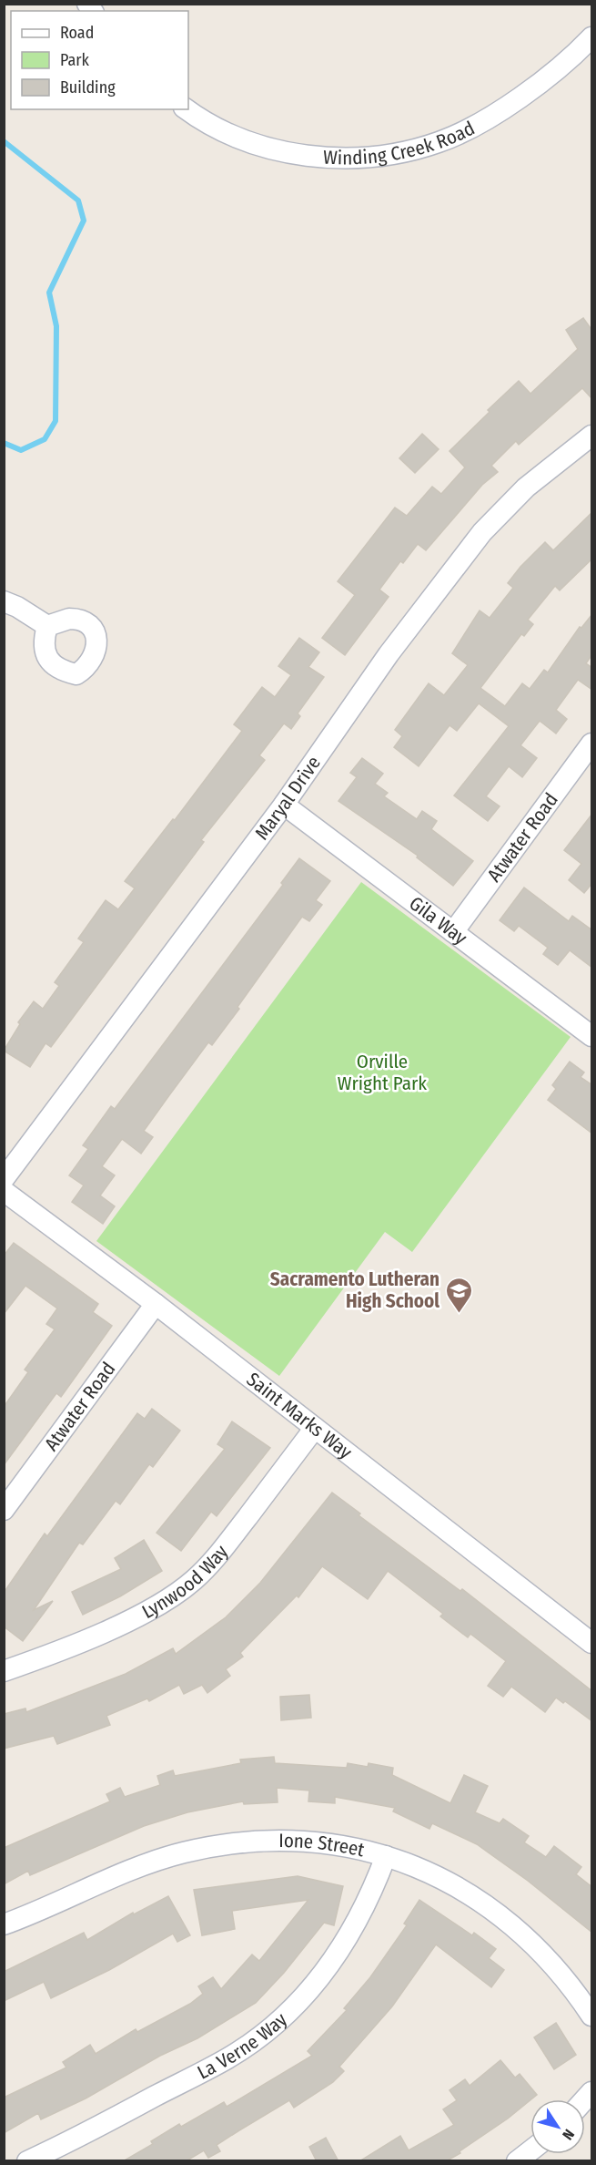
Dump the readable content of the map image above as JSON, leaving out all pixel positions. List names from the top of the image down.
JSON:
{
  "streets": {
    "street": [
      "Winding Creek Road",
      "Maryal Drive",
      "Atwater Road",
      "Gila Way",
      "Saint Marks Way",
      "Lynwood Way",
      "Ione Street",
      "La Verne Way"
    ]
  },
  "crossings": [
    ["Maryal Drive", "Gila Way"],
    ["Atwater Road", "Gila Way"],
    ["Atwater Road", "Saint Marks Way"],
    ["Saint Marks Way", "Lynwood Way"],
    ["Ione Street", "La Verne Way"]
  ],
  "parks": ["Orville Wright Park"],
  "places": {
    "school or university": ["Sacramento Lutheran High School"]
  },
  "legend": ["Road", "Park", "Building"],
  "north": "bottom right"
}
